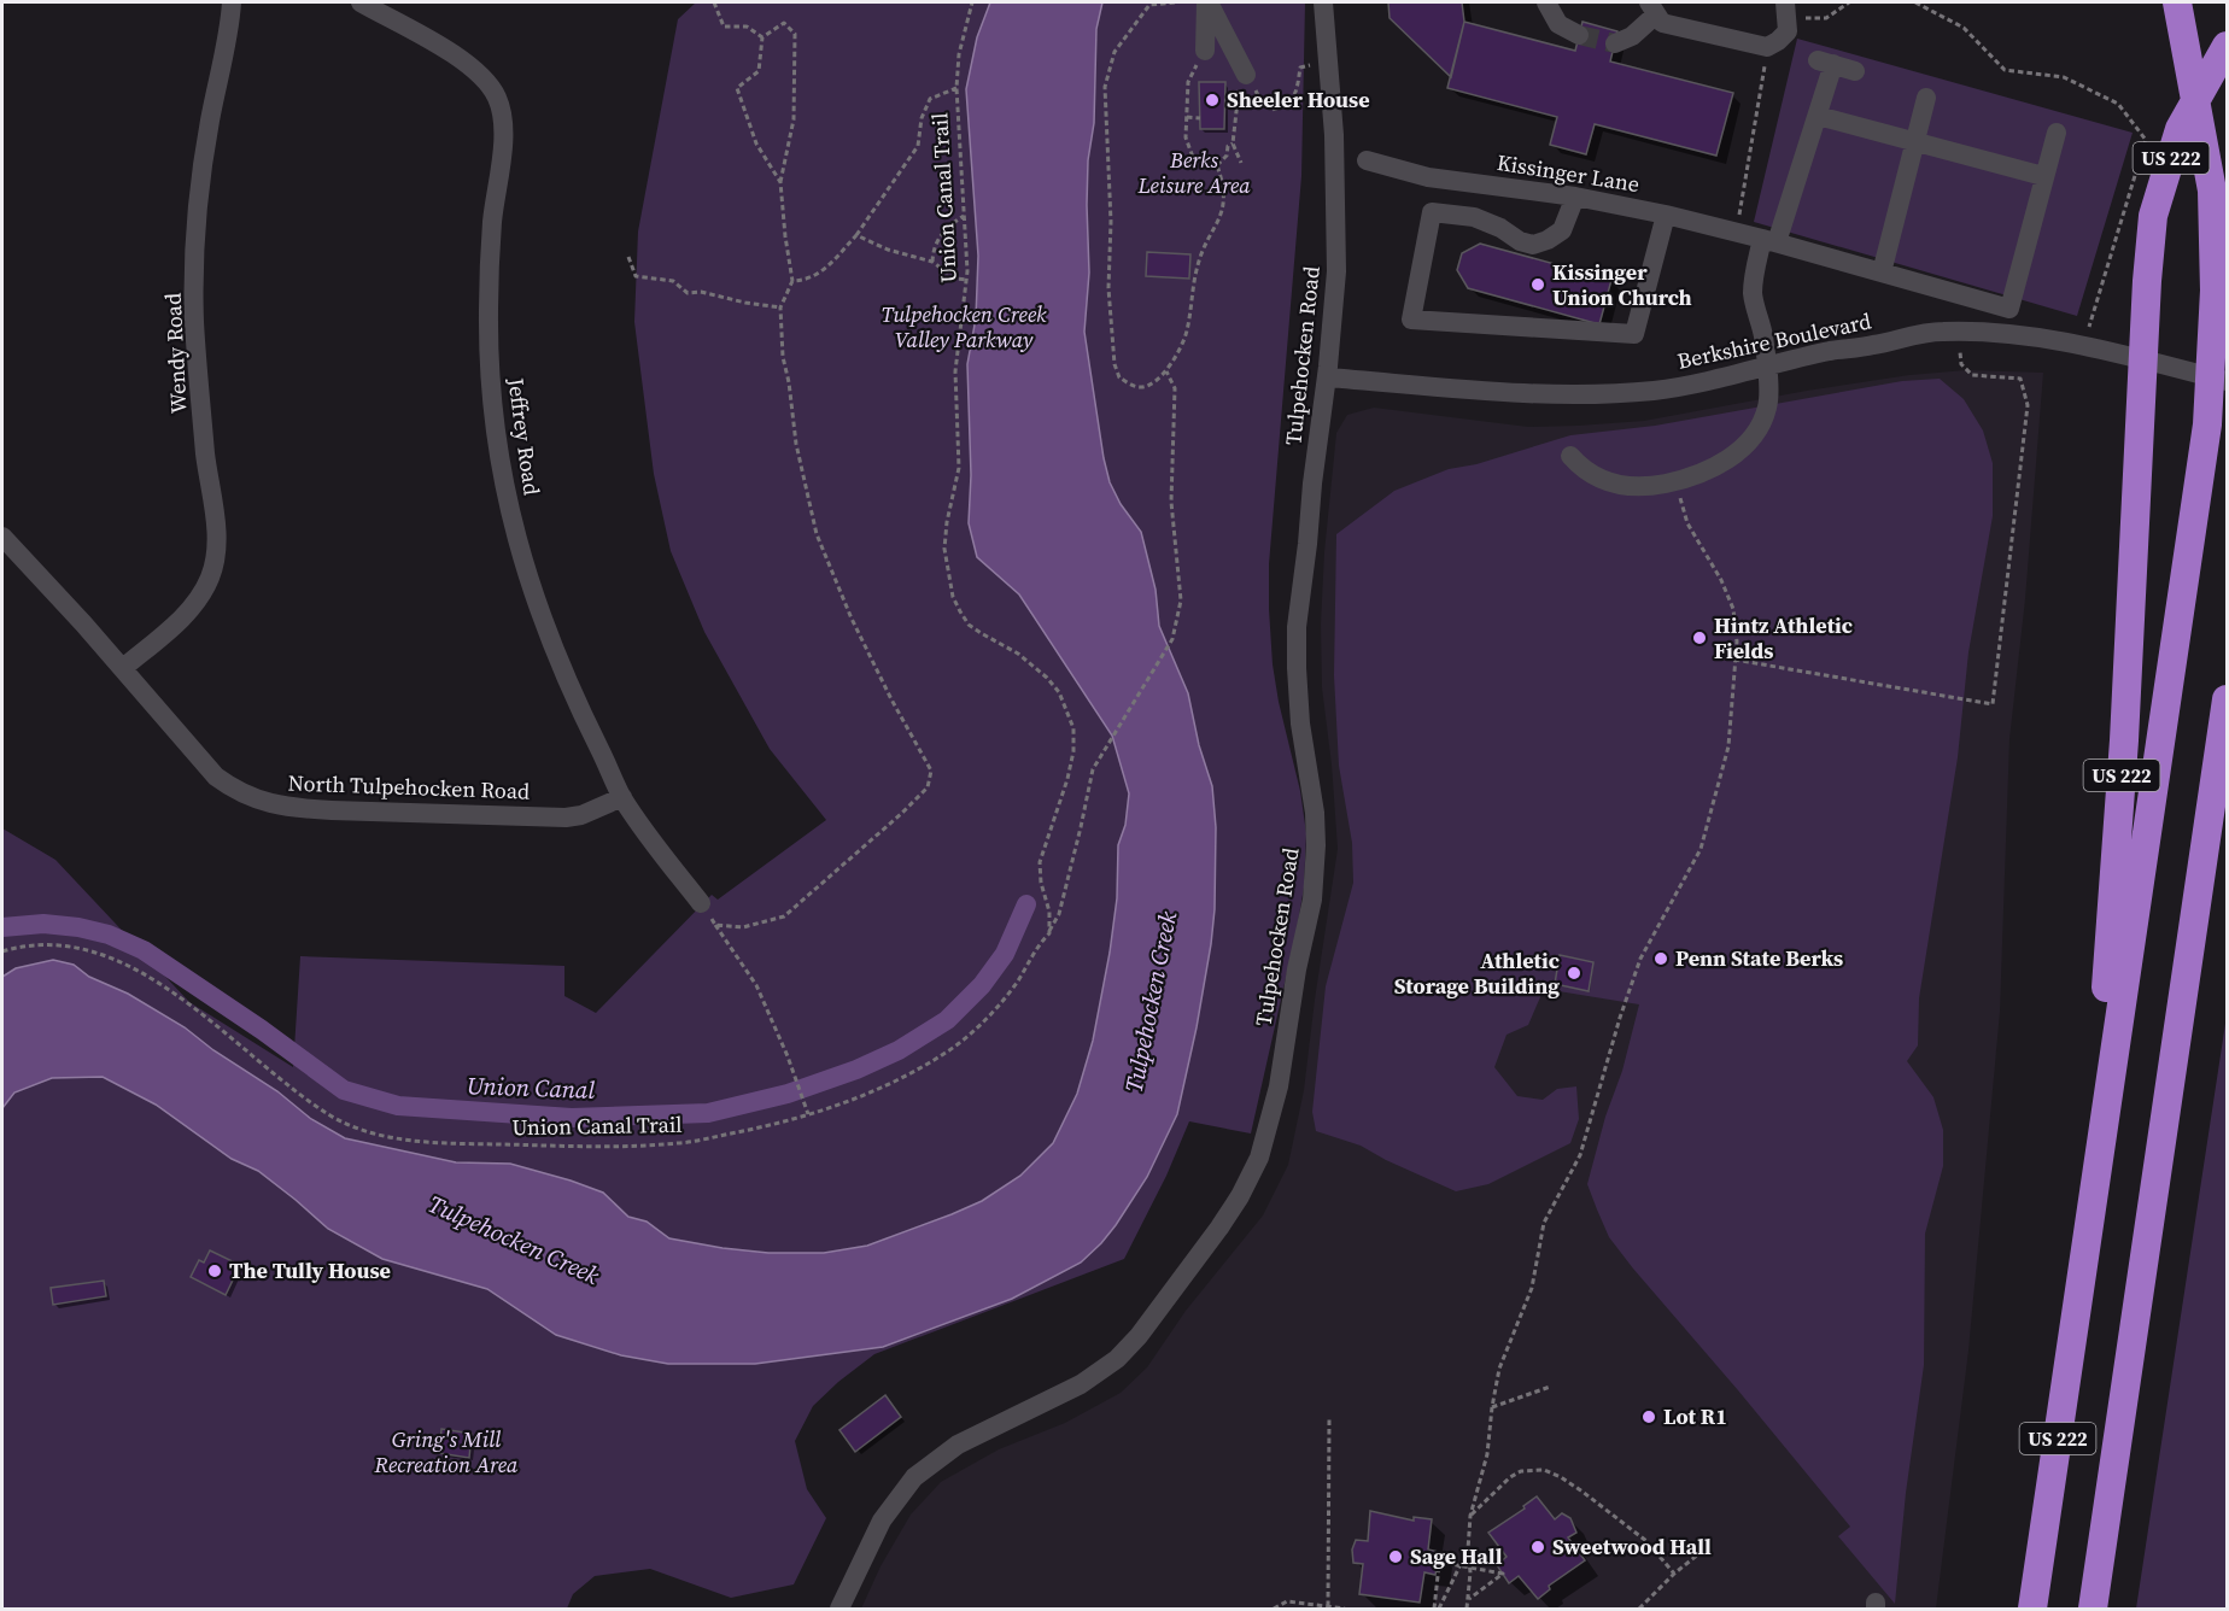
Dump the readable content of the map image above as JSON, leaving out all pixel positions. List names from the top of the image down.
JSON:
{
  "streets": {
    "highway": ["US 222"],
    "street": [
      "Kissinger Lane",
      "Berkshire Boulevard",
      "Wendy Road",
      "Tulpehocken Road",
      "Jeffrey Road",
      "North Tulpehocken Road"
    ],
    "path": ["Union Canal Trail"]
  },
  "crossings": [
    ["Berkshire Boulevard", "Tulpehocken Road"],
    ["Wendy Road", "North Tulpehocken Road"],
    ["Jeffrey Road", "North Tulpehocken Road"]
  ],
  "water": ["Tulpehocken Creek", "Union Canal"],
  "parks": ["Berks Leisure Area", "Tulpehocken Creek Valley Parkway", "Gring's Mill Recreation Area"],
  "places": [
    "Sheeler House",
    "Kissinger Union Church",
    "Hintz Athletic Fields",
    "Penn State Berks",
    "Athletic Storage Building",
    "The Tully House",
    "Lot R1",
    "Sweetwood Hall",
    "Sage Hall"
  ]
}
